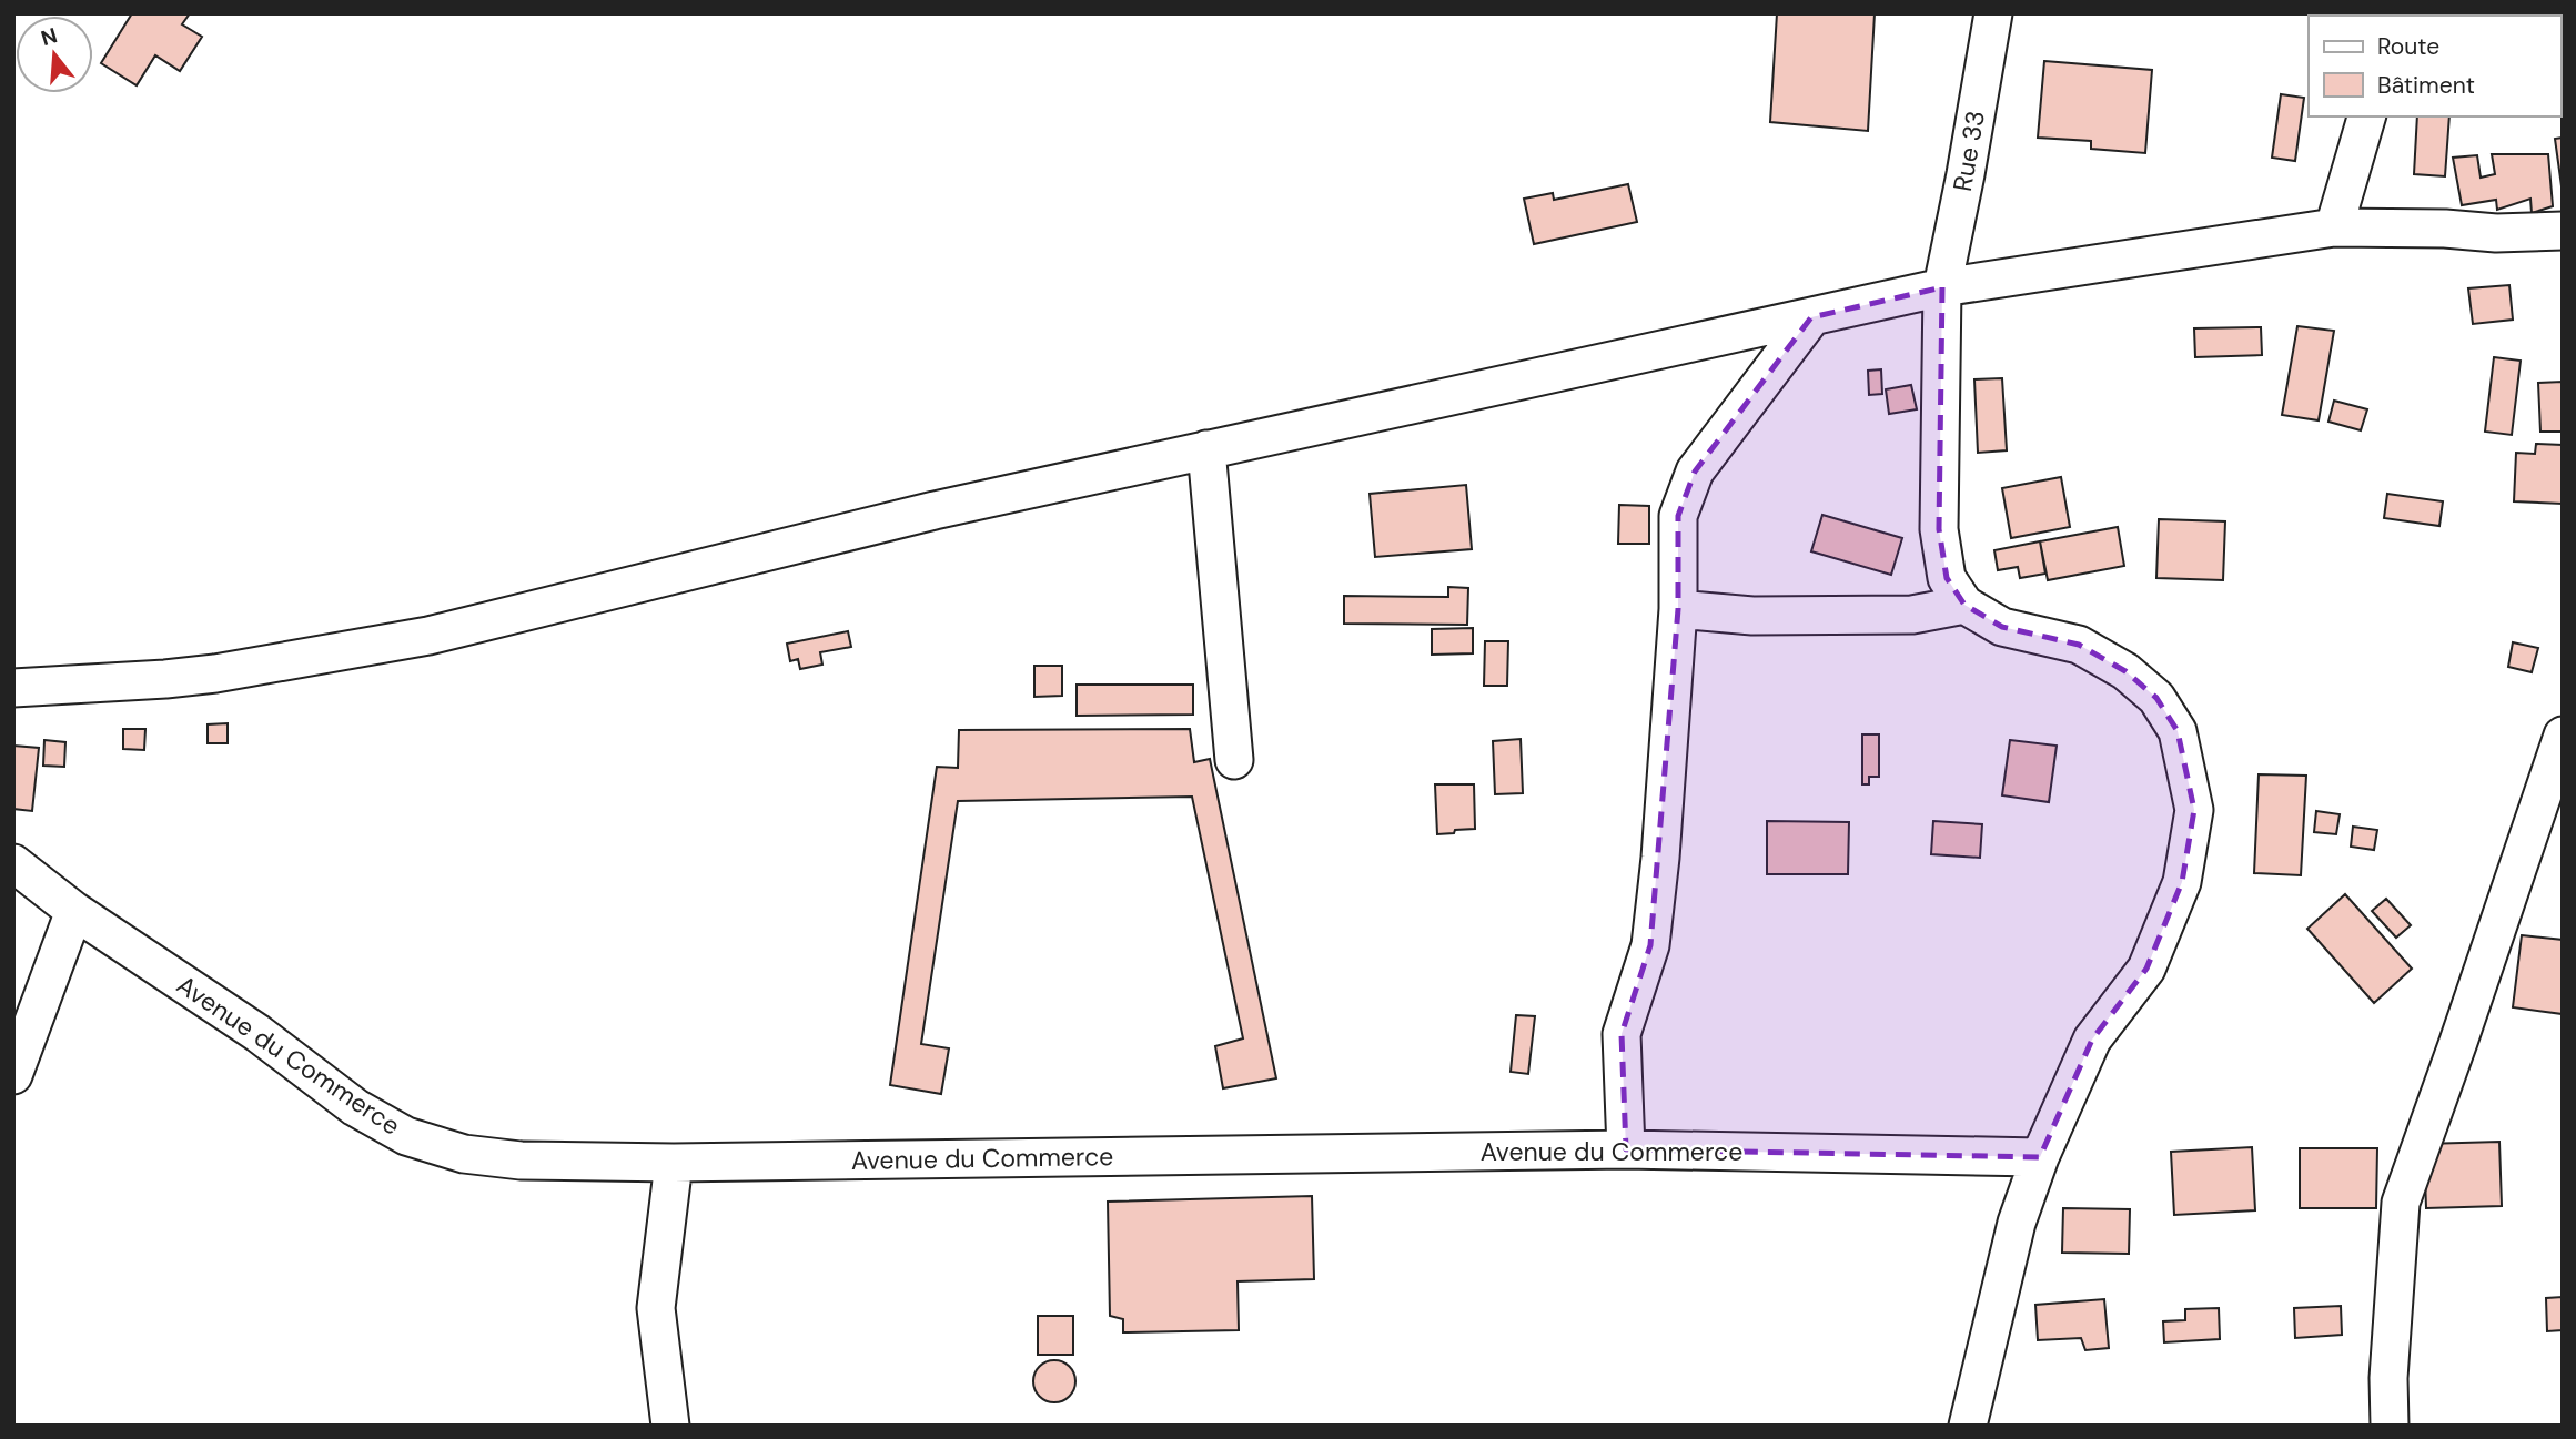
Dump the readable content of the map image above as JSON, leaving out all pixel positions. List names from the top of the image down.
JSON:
{
  "streets": {
    "street": ["Rue 33", "Avenue du Commerce"]
  },
  "legend": ["Route", "Bâtiment"],
  "north": "top"
}
